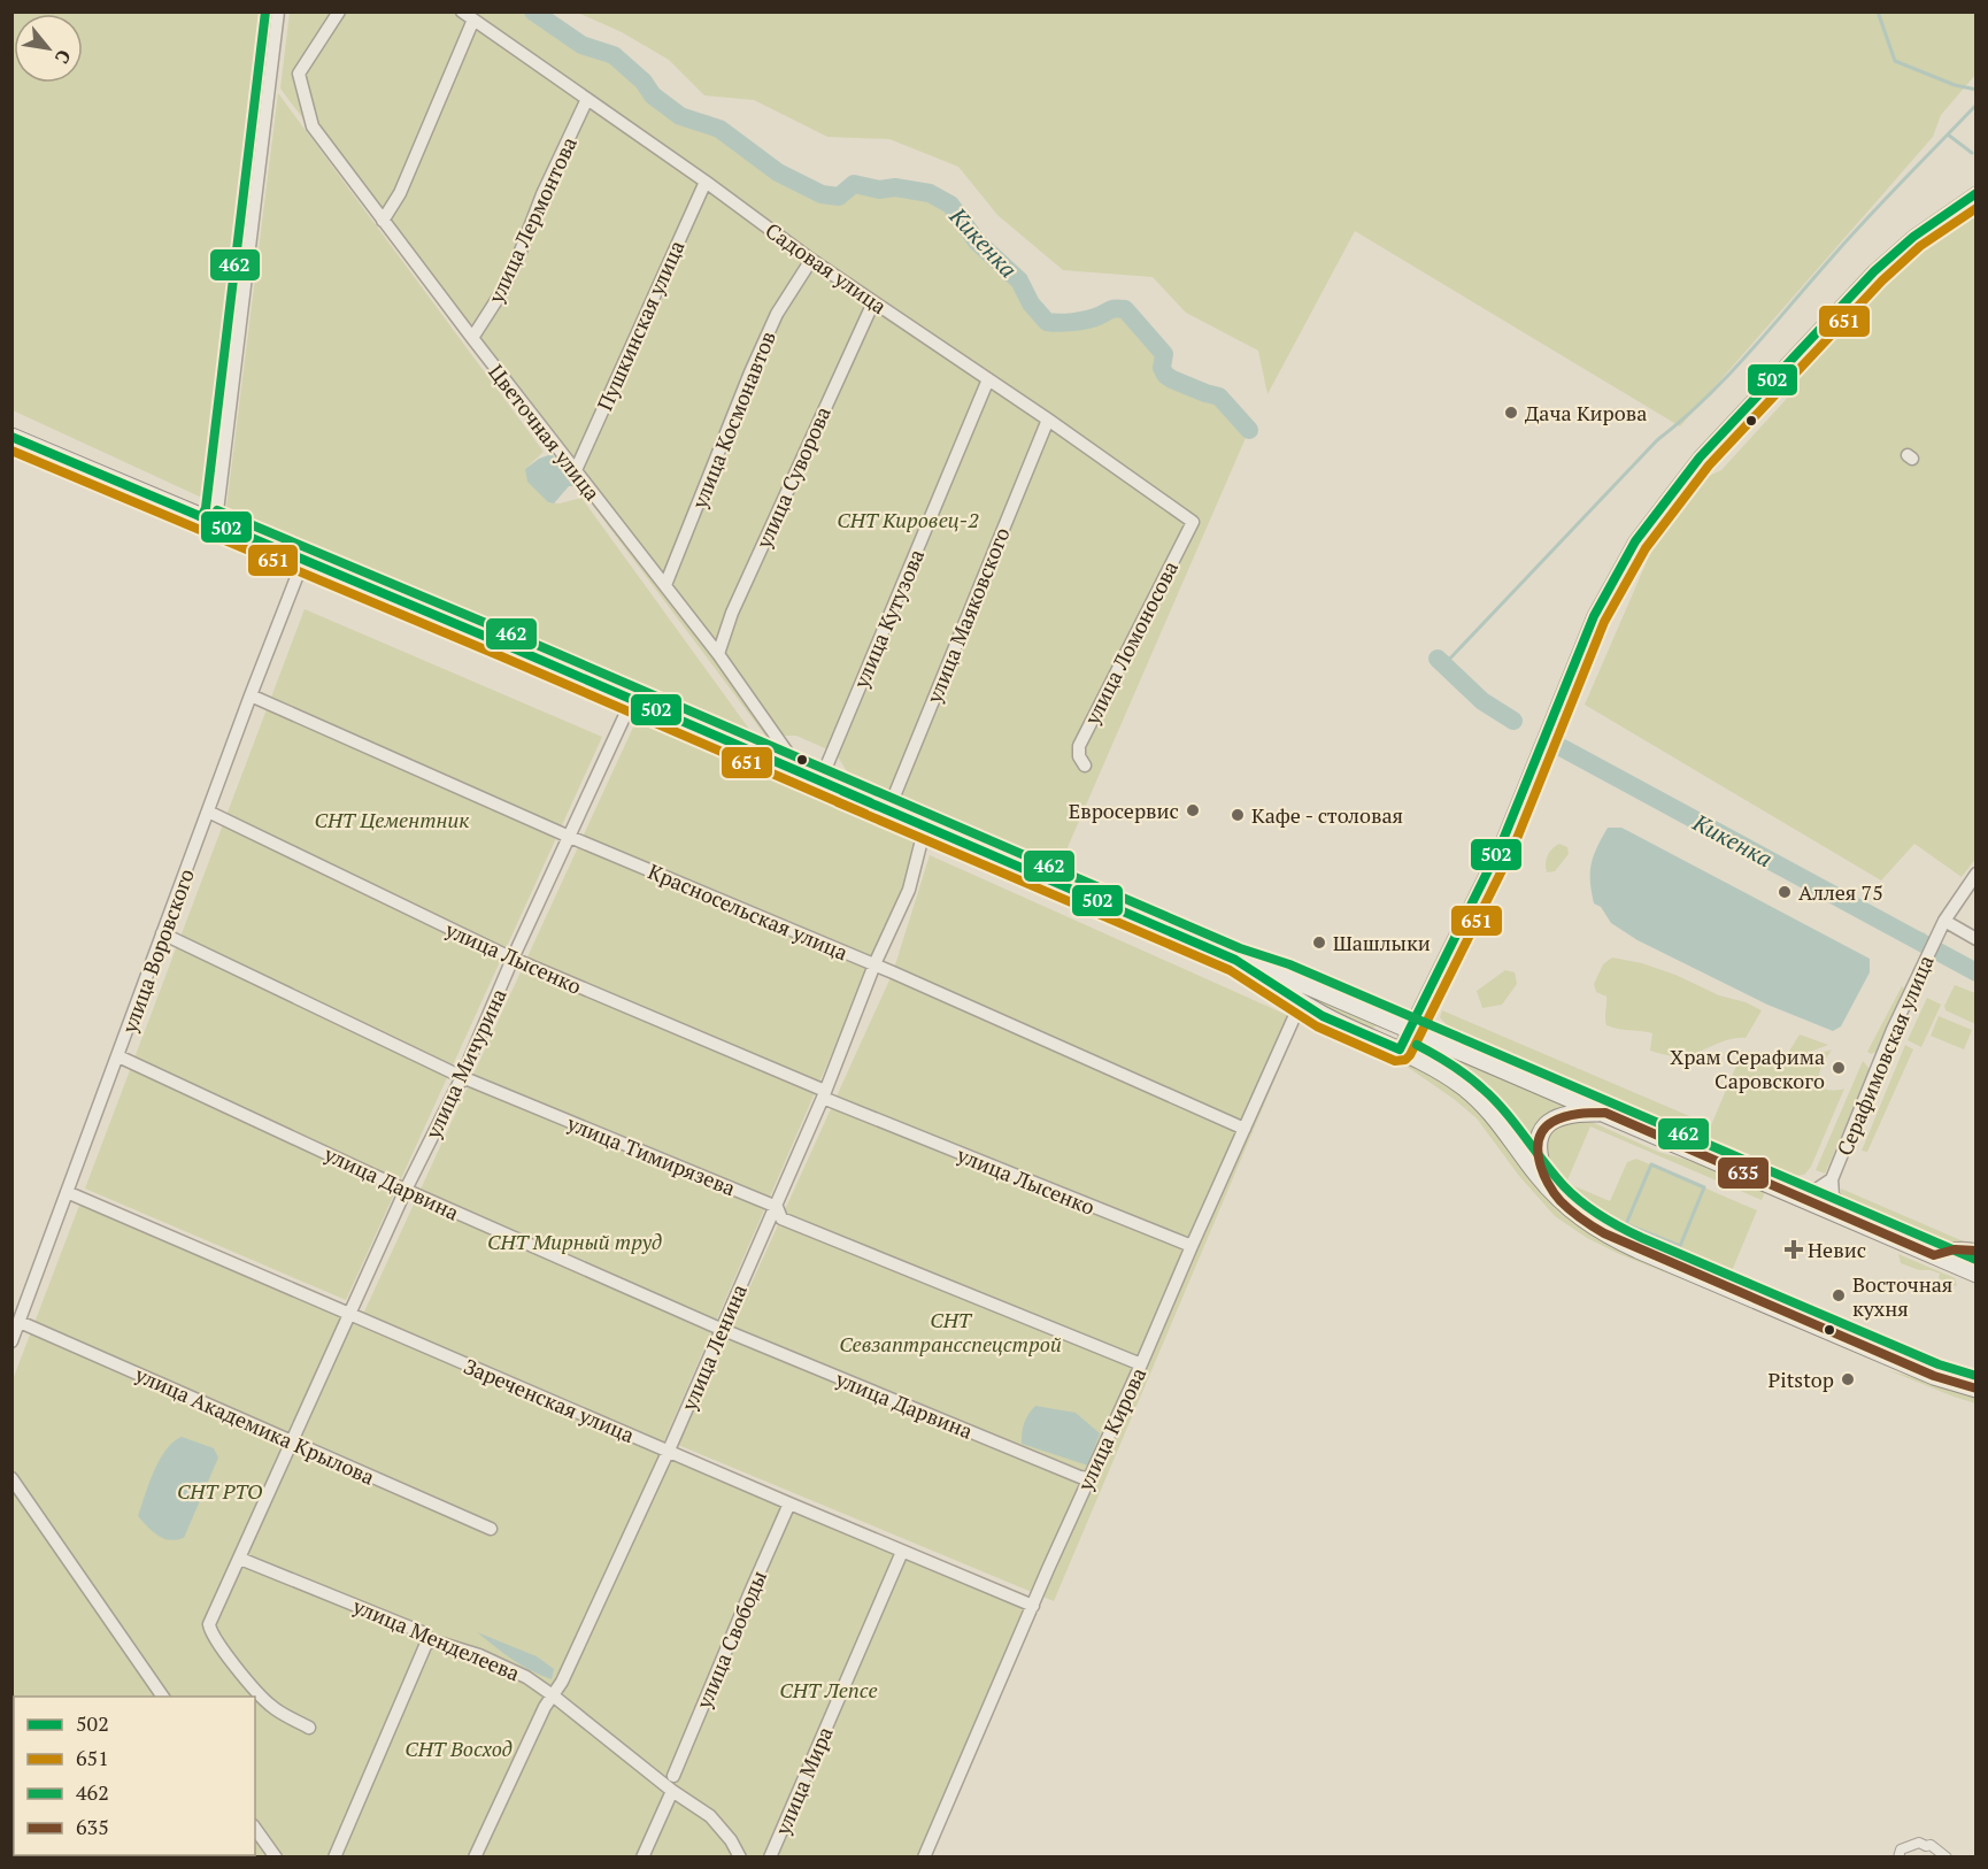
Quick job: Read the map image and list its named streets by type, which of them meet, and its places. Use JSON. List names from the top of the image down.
{
  "streets": {
    "street": [
      "улица Лермонтова",
      "Садовая улица",
      "Пушкинская улица",
      "улица Космонавтов",
      "Цветочная улица",
      "улица Суворова",
      "улица Маяковского",
      "улица Кутузова",
      "улица Ломоносова",
      "Красносельская улица",
      "улица Воровского",
      "улица Лысенко",
      "Серафимовская улица",
      "улица Мичурина",
      "улица Тимирязева",
      "улица Дарвина",
      "улица Ленина",
      "Зареченская улица",
      "улица Академика Крылова",
      "улица Кирова",
      "улица Менделеева",
      "улица Свободы",
      "улица Мира"
    ]
  },
  "crossings": [
    ["улица Лермонтова", "Садовая улица"],
    ["улица Лермонтова", "Цветочная улица"],
    ["Садовая улица", "Пушкинская улица"],
    ["Садовая улица", "улица Космонавтов"],
    ["Садовая улица", "улица Суворова"],
    ["Садовая улица", "улица Маяковского"],
    ["Садовая улица", "улица Кутузова"],
    ["Садовая улица", "улица Ломоносова"],
    ["Пушкинская улица", "Цветочная улица"],
    ["улица Космонавтов", "Цветочная улица"],
    ["Цветочная улица", "улица Суворова"],
    ["Красносельская улица", "улица Воровского"],
    ["Красносельская улица", "улица Мичурина"],
    ["Красносельская улица", "улица Ленина"],
    ["Красносельская улица", "улица Кирова"],
    ["улица Воровского", "улица Лысенко"],
    ["улица Воровского", "улица Тимирязева"],
    ["улица Воровского", "улица Дарвина"],
    ["улица Воровского", "Зареченская улица"],
    ["улица Воровского", "улица Академика Крылова"],
    ["улица Лысенко", "улица Мичурина"],
    ["улица Лысенко", "улица Ленина"],
    ["улица Лысенко", "улица Кирова"],
    ["улица Мичурина", "улица Тимирязева"],
    ["улица Мичурина", "улица Дарвина"],
    ["улица Мичурина", "Зареченская улица"],
    ["улица Мичурина", "улица Академика Крылова"],
    ["улица Мичурина", "улица Менделеева"],
    ["улица Тимирязева", "улица Ленина"],
    ["улица Тимирязева", "улица Кирова"],
    ["улица Дарвина", "улица Ленина"],
    ["улица Дарвина", "улица Кирова"],
    ["улица Ленина", "Зареченская улица"],
    ["улица Ленина", "улица Менделеева"],
    ["Зареченская улица", "улица Кирова"],
    ["Зареченская улица", "улица Свободы"],
    ["Зареченская улица", "улица Мира"]
  ],
  "water": ["Кикенка"],
  "parks": [
    "СНТ Кировец-2",
    "СНТ Цементник",
    "СНТ Мирный труд",
    "СНТ Севзаптрансспецстрой",
    "СНТ РТО",
    "СНТ Лепсе",
    "СНТ Восход"
  ],
  "places": {
    "other": [
      "Дача Кирова",
      "Евросервис",
      "Кафе - столовая",
      "Аллея 75",
      "Шашлыки",
      "Храм Серафима Саровского",
      "Восточная кухня",
      "Pitstop"
    ],
    "health": ["Невис"]
  },
  "lines": [
    "transit line 462",
    "transit line 502",
    "transit line 651",
    "transit line 635"
  ],
  "legend": [
    "502",
    "651",
    "462",
    "635"
  ],
  "north": "bottom right"
}
